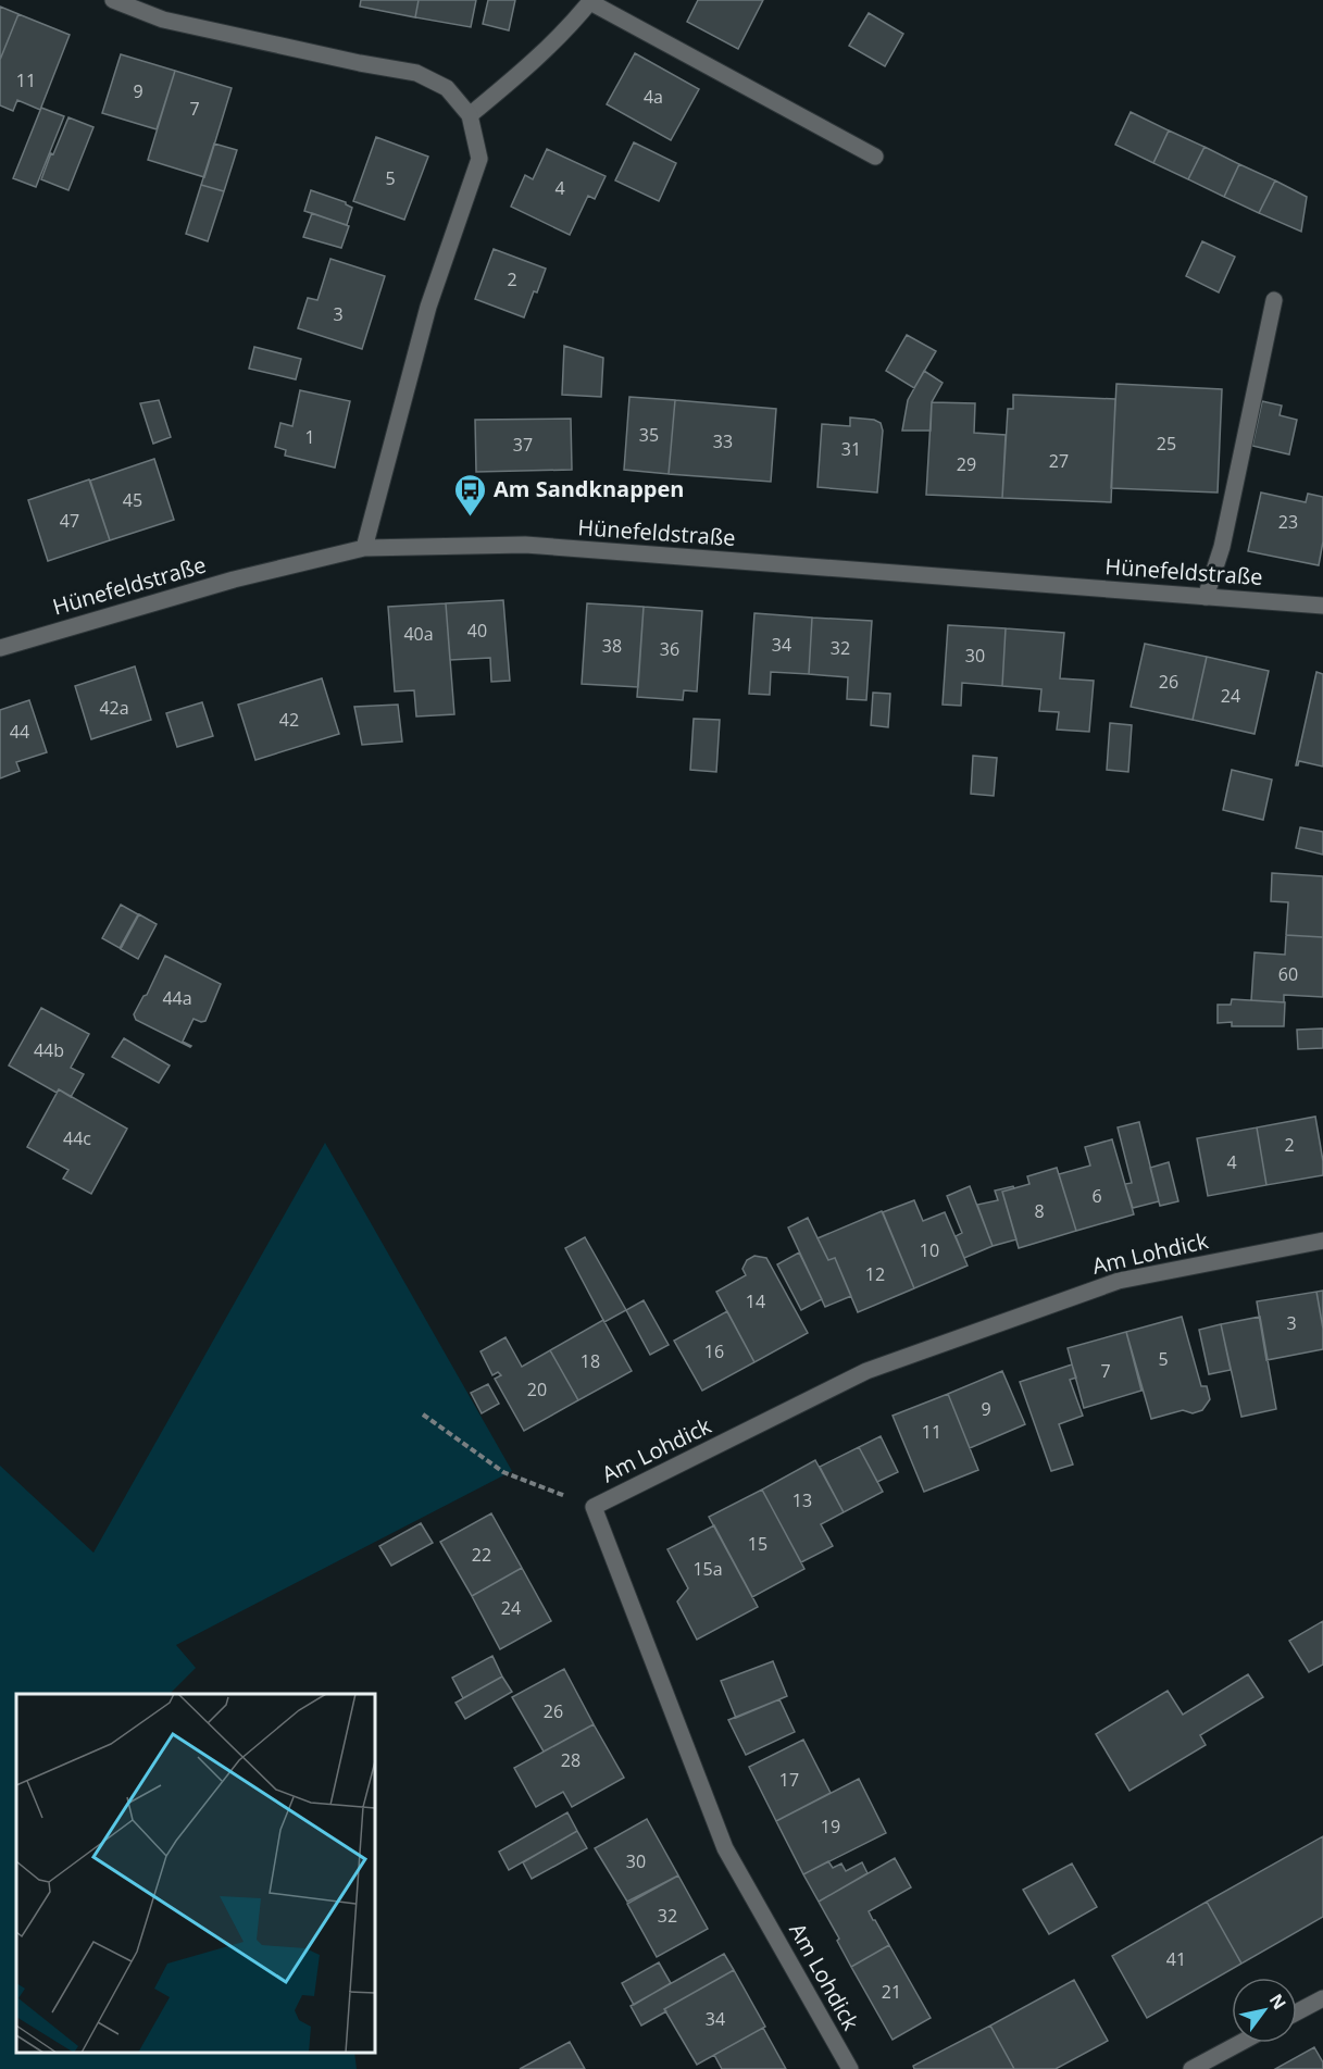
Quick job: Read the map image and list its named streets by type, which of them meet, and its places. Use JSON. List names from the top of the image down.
{
  "streets": {
    "street": ["Hünefeldstraße", "Am Lohdick"]
  },
  "places": {
    "bus stop": ["Am Sandknappen"]
  },
  "house_numbers": [
    "11",
    "9",
    "4a",
    "7",
    "5",
    "4",
    "2",
    "3",
    "35",
    "1",
    "33",
    "25",
    "37",
    "31",
    "27",
    "29",
    "45",
    "47",
    "23",
    "40",
    "40a",
    "34",
    "38",
    "32",
    "36",
    "30",
    "26",
    "24",
    "42a",
    "42",
    "44",
    "60",
    "44a",
    "44b",
    "44c",
    "2",
    "4",
    "6",
    "8",
    "10",
    "12",
    "14",
    "3",
    "16",
    "5",
    "18",
    "7",
    "20",
    "9",
    "11",
    "13",
    "15",
    "22",
    "15a",
    "24",
    "26",
    "28",
    "17",
    "19",
    "30",
    "32",
    "41",
    "21",
    "34"
  ],
  "north": "top right"
}
